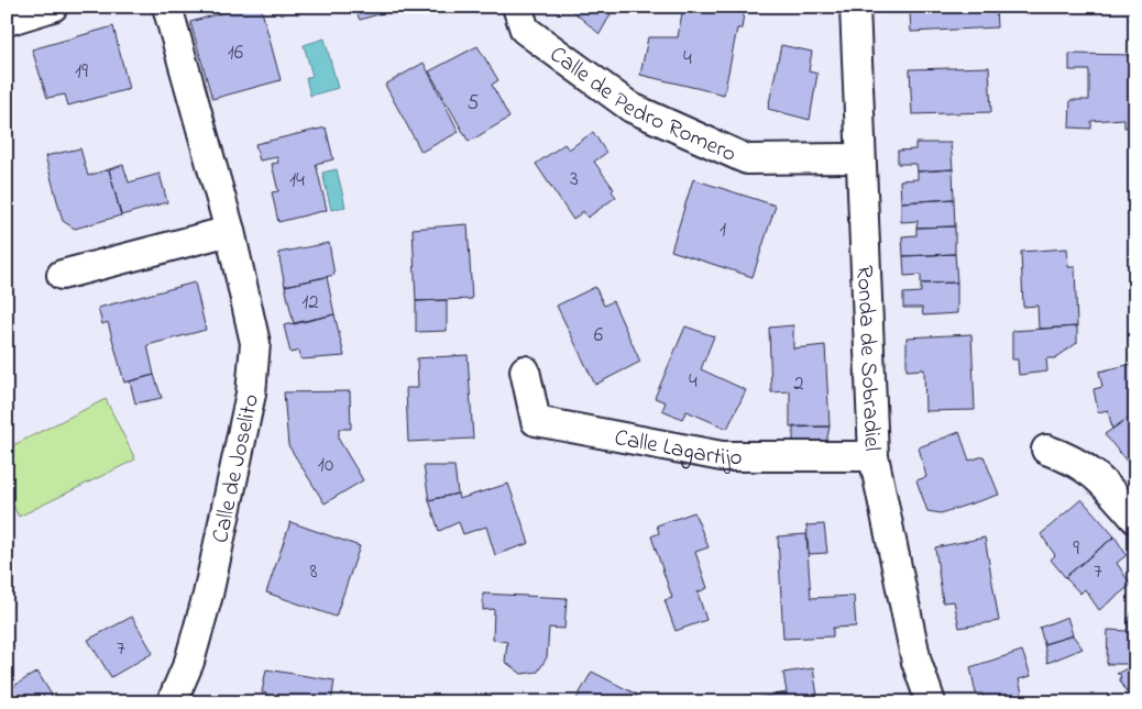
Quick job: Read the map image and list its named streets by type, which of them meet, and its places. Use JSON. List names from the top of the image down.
{
  "streets": {
    "street": [
      "Calle de Pedro Romero",
      "Ronda de Sobradiel",
      "Calle Lagartijo",
      "Calle de Joselito"
    ]
  },
  "crossings": [
    ["Calle de Pedro Romero", "Ronda de Sobradiel"],
    ["Ronda de Sobradiel", "Calle Lagartijo"]
  ],
  "house_numbers": [
    "16",
    "4",
    "19",
    "5",
    "3",
    "14",
    "1",
    "12",
    "6",
    "4",
    "2",
    "10",
    "9",
    "8",
    "7",
    "7"
  ]
}
